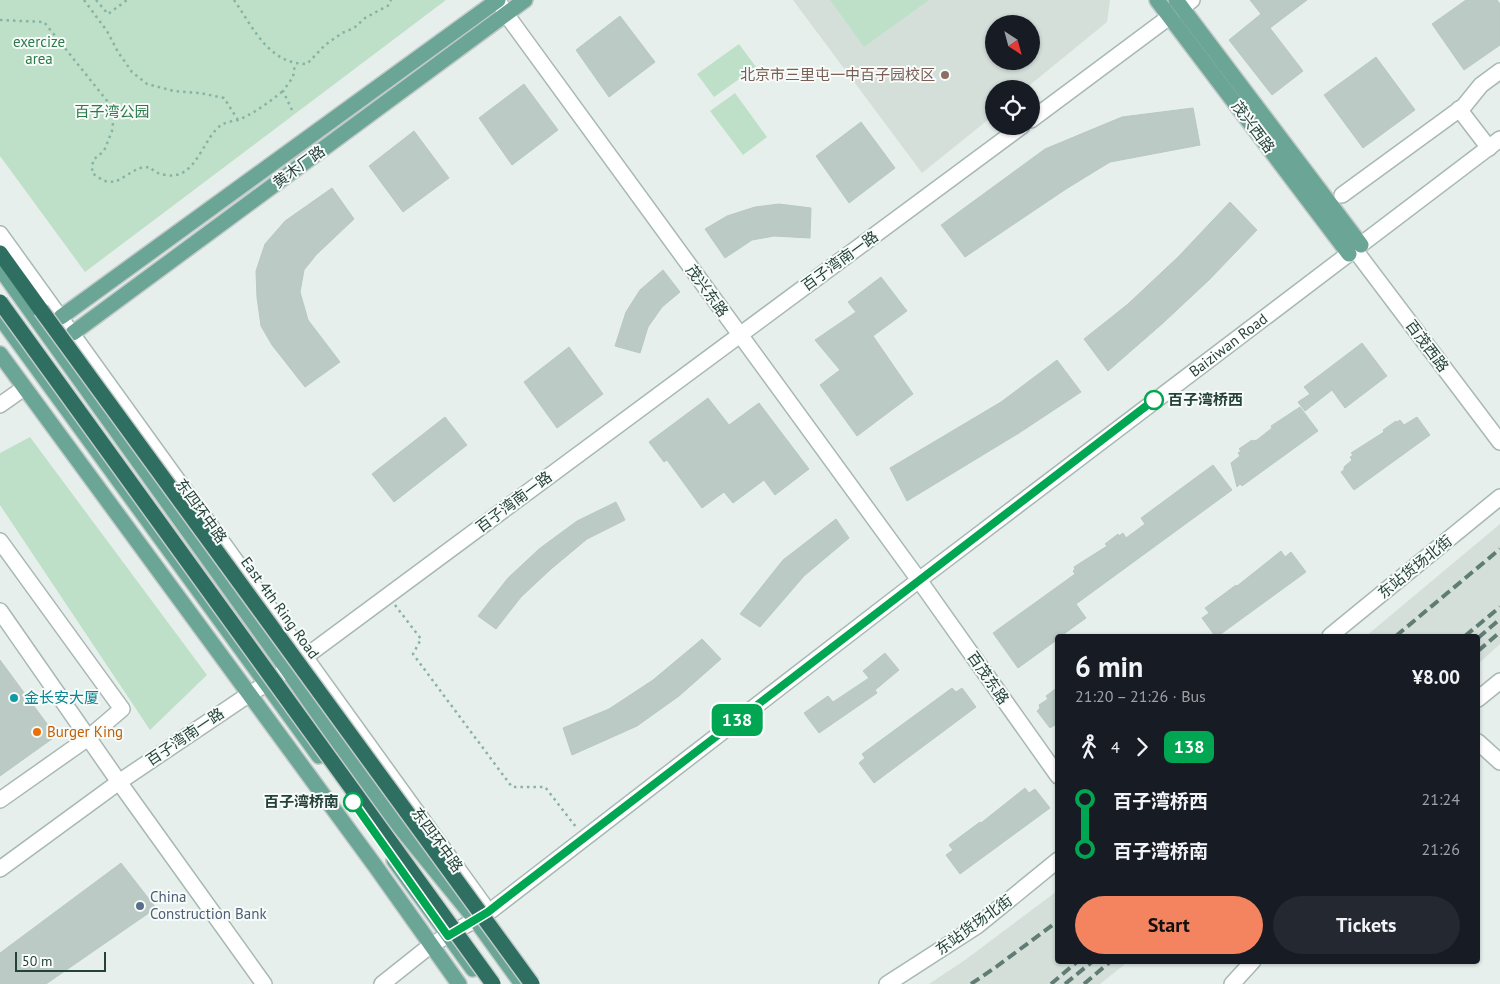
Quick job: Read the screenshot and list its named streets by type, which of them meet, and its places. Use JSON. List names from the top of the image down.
{
  "streets": {
    "highway": ["East 4th Ring Road"],
    "main road": ["茂兴西路", "黄木厂路", "东四环中路"],
    "street": [
      "百子湾南一路",
      "茂兴东路",
      "Baiziwan Road",
      "百茂西路",
      "东站货场北街",
      "百茂东路"
    ]
  },
  "crossings": [
    ["茂兴西路", "Baiziwan Road"],
    ["茂兴西路", "百茂西路"],
    ["黄木厂路", "茂兴东路"],
    ["黄木厂路", "东四环中路"],
    ["百子湾南一路", "茂兴东路"],
    ["百子湾南一路", "东四环中路"],
    ["茂兴东路", "Baiziwan Road"],
    ["茂兴东路", "百茂东路"],
    ["Baiziwan Road", "百茂西路"],
    ["Baiziwan Road", "东四环中路"],
    ["Baiziwan Road", "百茂东路"]
  ],
  "parks": ["exercize area", "百子湾公园"],
  "places": [
    "北京市三里屯一中百子园校区",
    "百子湾桥西",
    "金长安大厦",
    "Burger King",
    "百子湾桥南",
    "China Construction Bank"
  ],
  "lines": ["bus line 138"],
  "scale_bar": "50 m",
  "north": "bottom right",
  "page": {
    "on_map": "138",
    "heading": ["6 min", "21:20 – 21:26 · Bus", "¥8.00"],
    "legs": ["4", "138"],
    "list": [
      {
        "name": "百子湾桥西",
        "value": "21:24"
      },
      {
        "name": "百子湾桥南",
        "value": "21:26"
      }
    ],
    "buttons": ["Start", "Tickets"],
    "scale": "50 m"
  }
}
